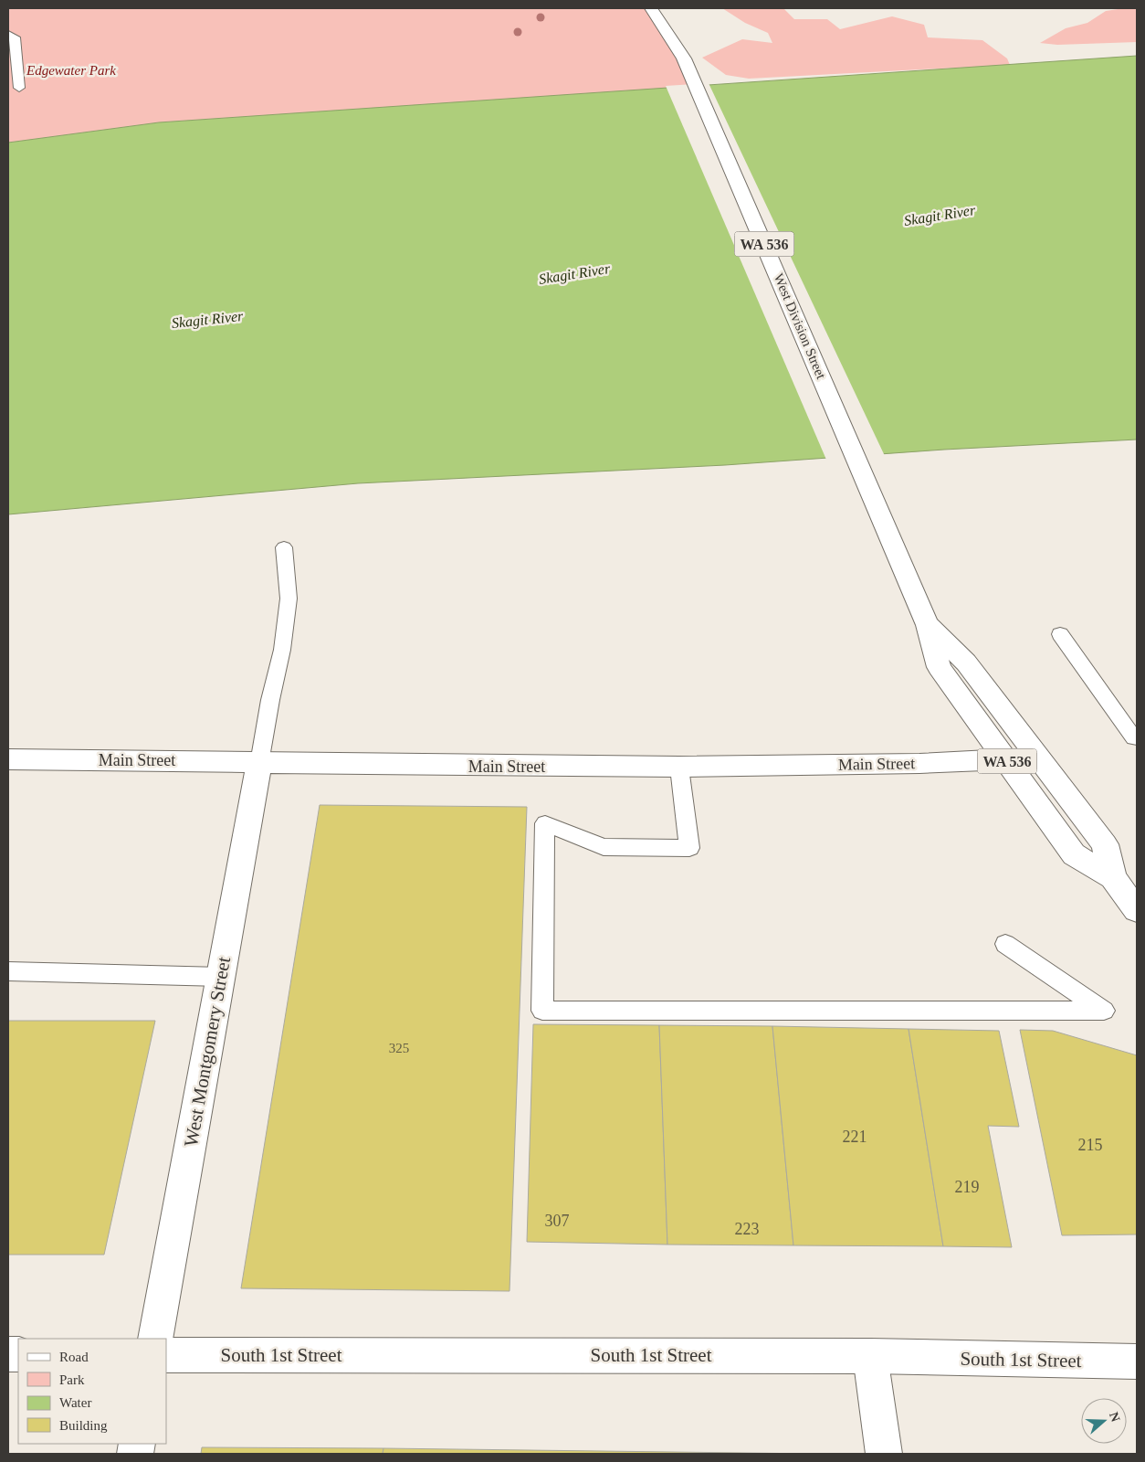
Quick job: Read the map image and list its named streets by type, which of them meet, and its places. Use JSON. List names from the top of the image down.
{
  "streets": {
    "street": [
      "WA 536",
      "West Division Street",
      "Main Street",
      "West Montgomery Street",
      "South 1st Street"
    ]
  },
  "crossings": [
    ["West Division Street", "Main Street"],
    ["Main Street", "West Montgomery Street"]
  ],
  "water": ["Skagit River"],
  "parks": ["Edgewater Park"],
  "house_numbers": [
    "325",
    "221",
    "215",
    "219",
    "307",
    "223"
  ],
  "legend": [
    "Road",
    "Park",
    "Water",
    "Building"
  ],
  "north": "right"
}
